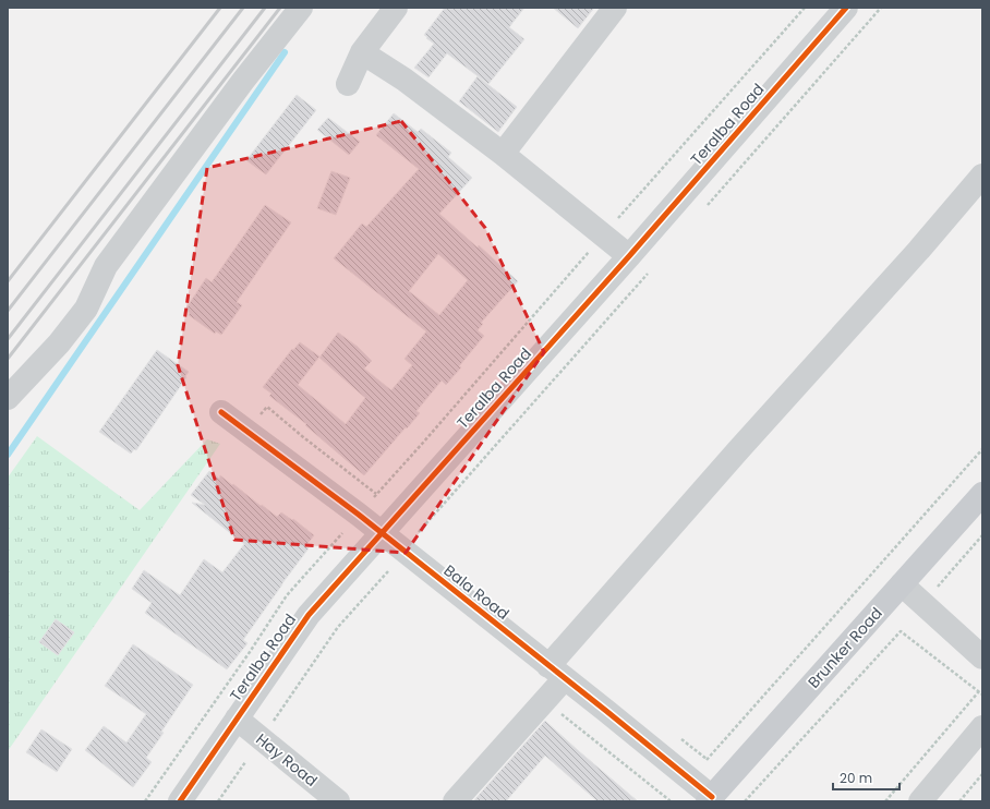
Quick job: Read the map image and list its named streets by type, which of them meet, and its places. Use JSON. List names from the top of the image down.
{
  "streets": {
    "main road": ["Brunker Road"],
    "street": ["Teralba Road", "Bala Road", "Hay Road"]
  },
  "crossings": [
    ["Teralba Road", "Bala Road"],
    ["Teralba Road", "Hay Road"],
    ["Bala Road", "Brunker Road"]
  ],
  "scale_bar": "20 m"
}
